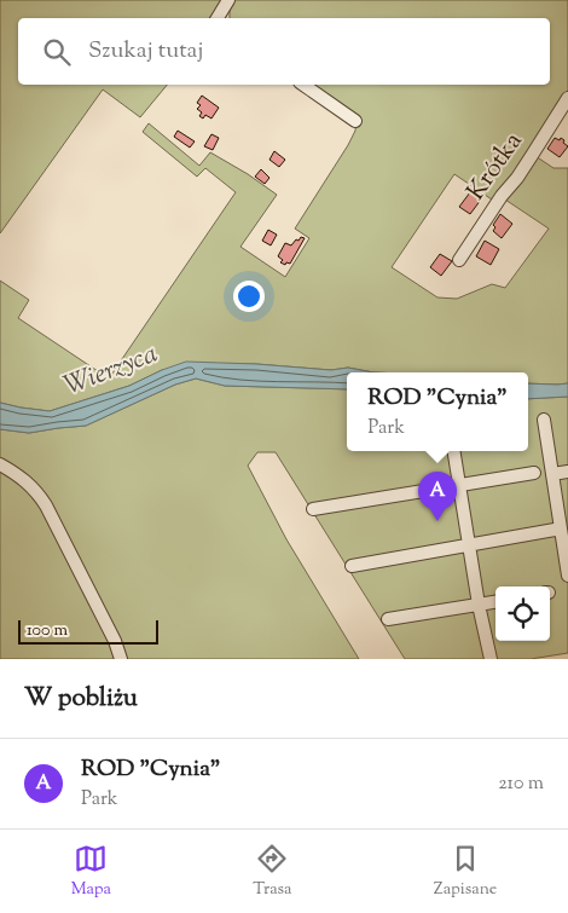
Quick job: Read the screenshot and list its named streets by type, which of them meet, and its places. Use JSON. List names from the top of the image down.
{
  "streets": {
    "street": ["Krótka"]
  },
  "water": ["Wierzyca"],
  "scale_bar": "100 m",
  "page": {
    "search": "Szukaj tutaj",
    "popup": ["ROD \"Cynia\"", "Park"],
    "pins": "A",
    "scale": "100 m",
    "heading": "W pobliżu",
    "list": [
      {
        "mark": "A",
        "name": "ROD \"Cynia\"",
        "note": "Park",
        "value": "210 m"
      }
    ],
    "nav": ["Mapa", "Trasa", "Zapisane"]
  }
}
